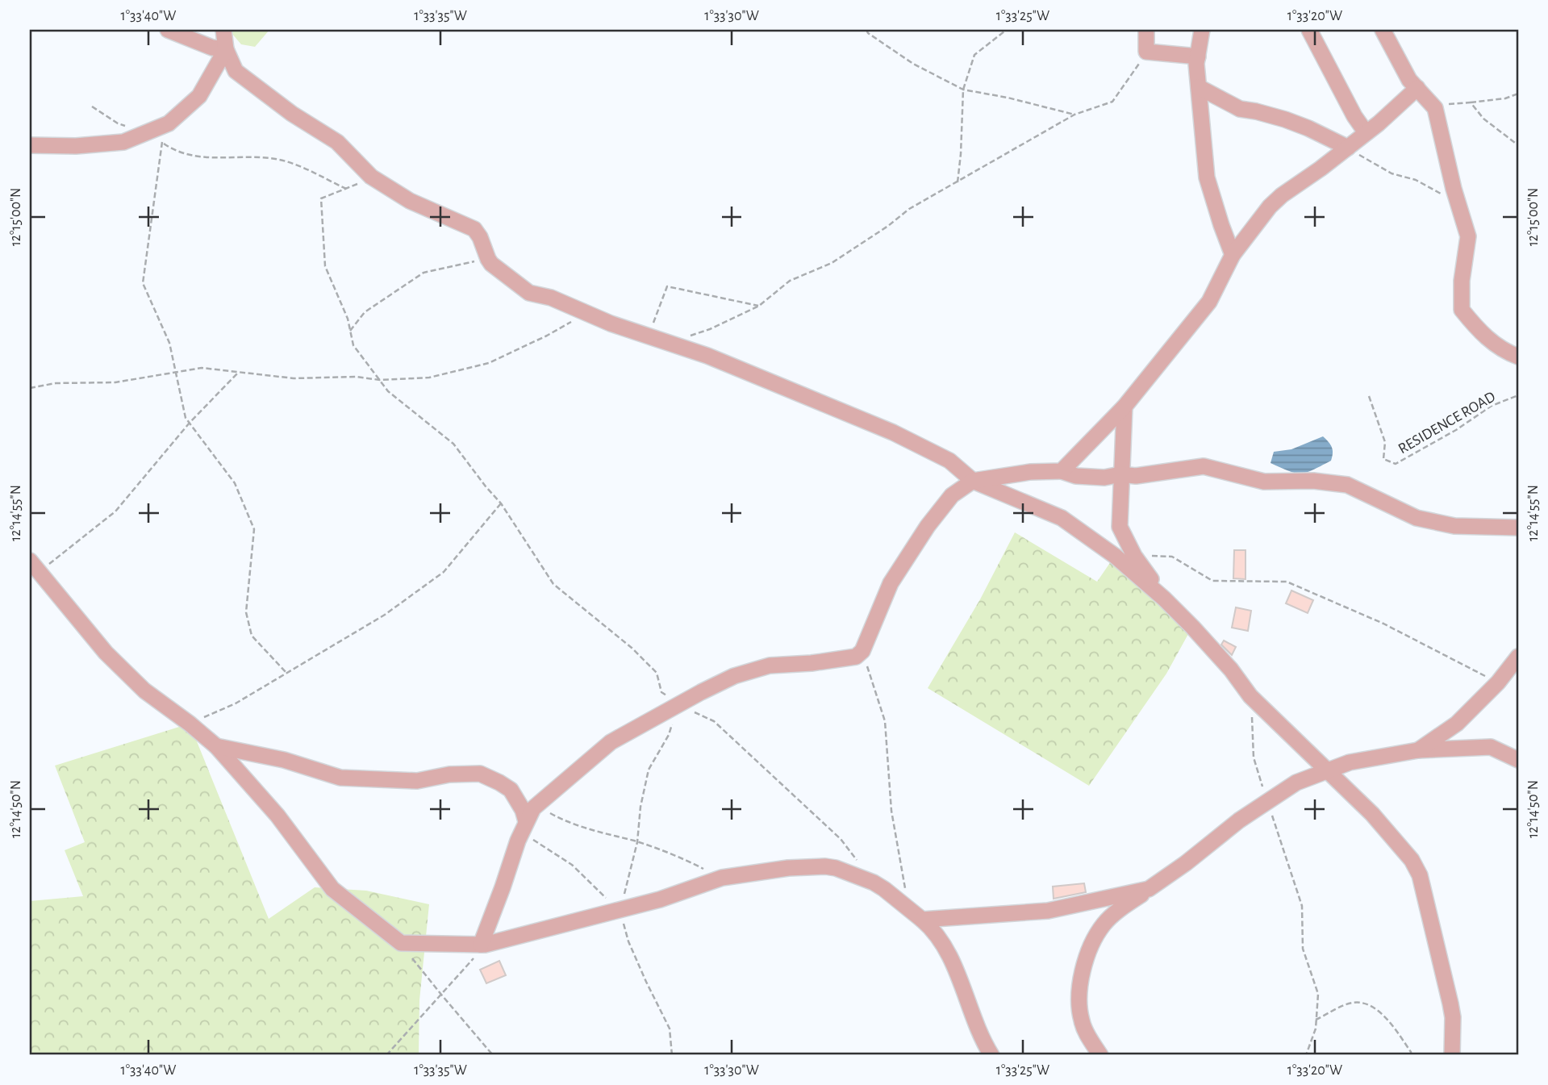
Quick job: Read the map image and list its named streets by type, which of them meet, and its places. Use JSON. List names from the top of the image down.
{
  "streets": {
    "path": ["RESIDENCE ROAD"]
  },
  "coordinates": [
    "1°33'40\"W",
    "1°33'35\"W",
    "1°33'30\"W",
    "1°33'25\"W",
    "1°33'20\"W",
    "12°15'00\"N",
    "12°14'55\"N",
    "12°14'50\"N"
  ]
}
